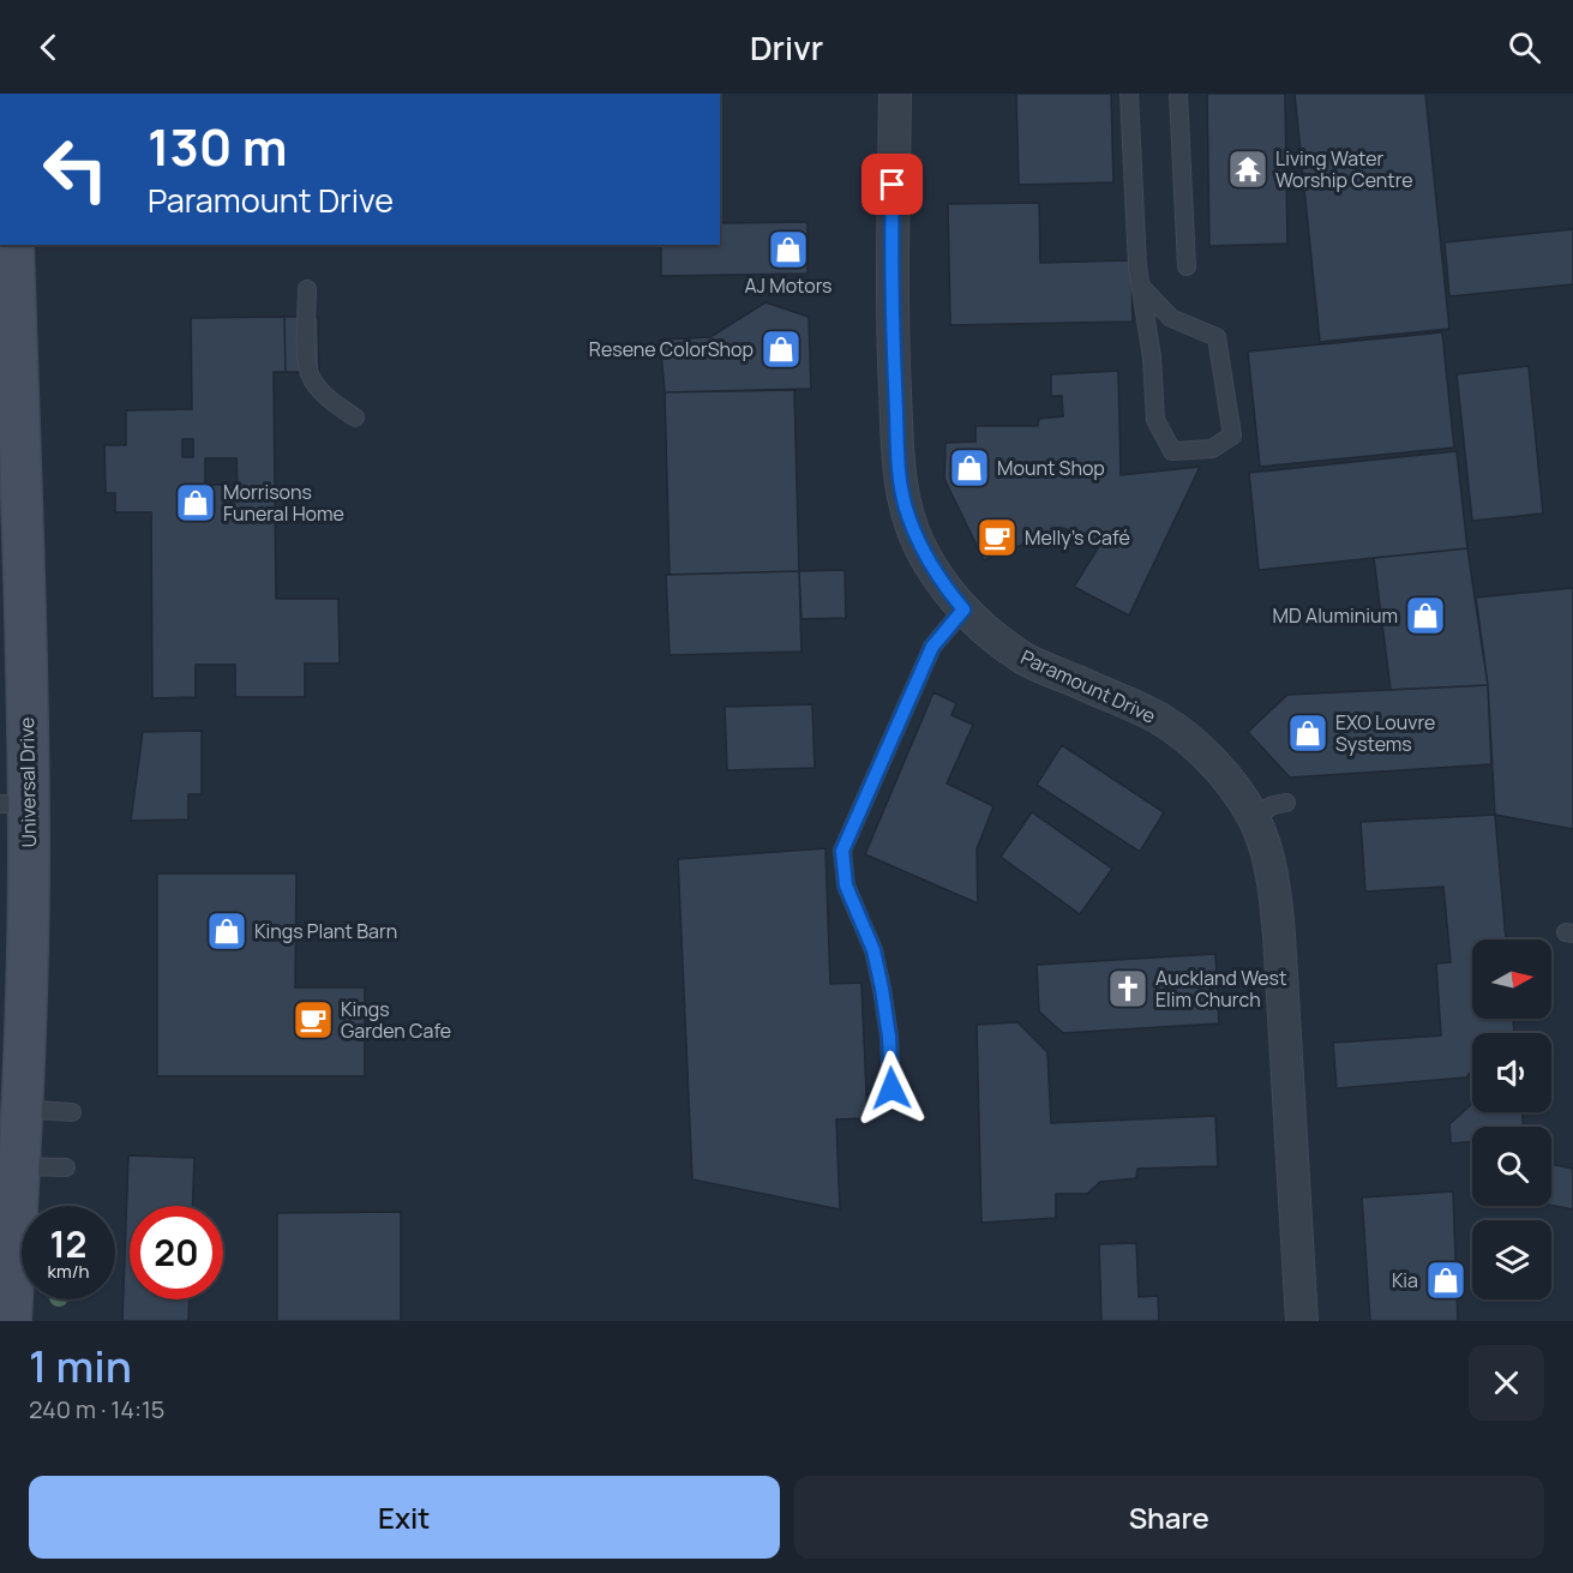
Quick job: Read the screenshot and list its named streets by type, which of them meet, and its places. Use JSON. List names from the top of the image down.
{
  "streets": {
    "main road": ["Universal Drive"],
    "street": ["Paramount Drive"]
  },
  "places": {
    "temple": ["Living Water Worship Centre"],
    "shop": [
      "AJ Motors",
      "Resene ColorShop",
      "Mount Shop",
      "Morrisons Funeral Home",
      "MD Aluminium",
      "EXO Louvre Systems",
      "Kings Plant Barn",
      "Kia"
    ],
    "cafe": ["Melly's Café", "Kings Garden Cafe"],
    "church": ["Auckland West Elim Church"]
  },
  "north": "right",
  "page": {
    "header": "Drivr",
    "turn": ["130 m", "Paramount Drive"],
    "speed": "12 km/h",
    "limit": "20",
    "heading": ["1 min", "240 m · 14:15"],
    "buttons": ["Exit", "Share"]
  }
}
